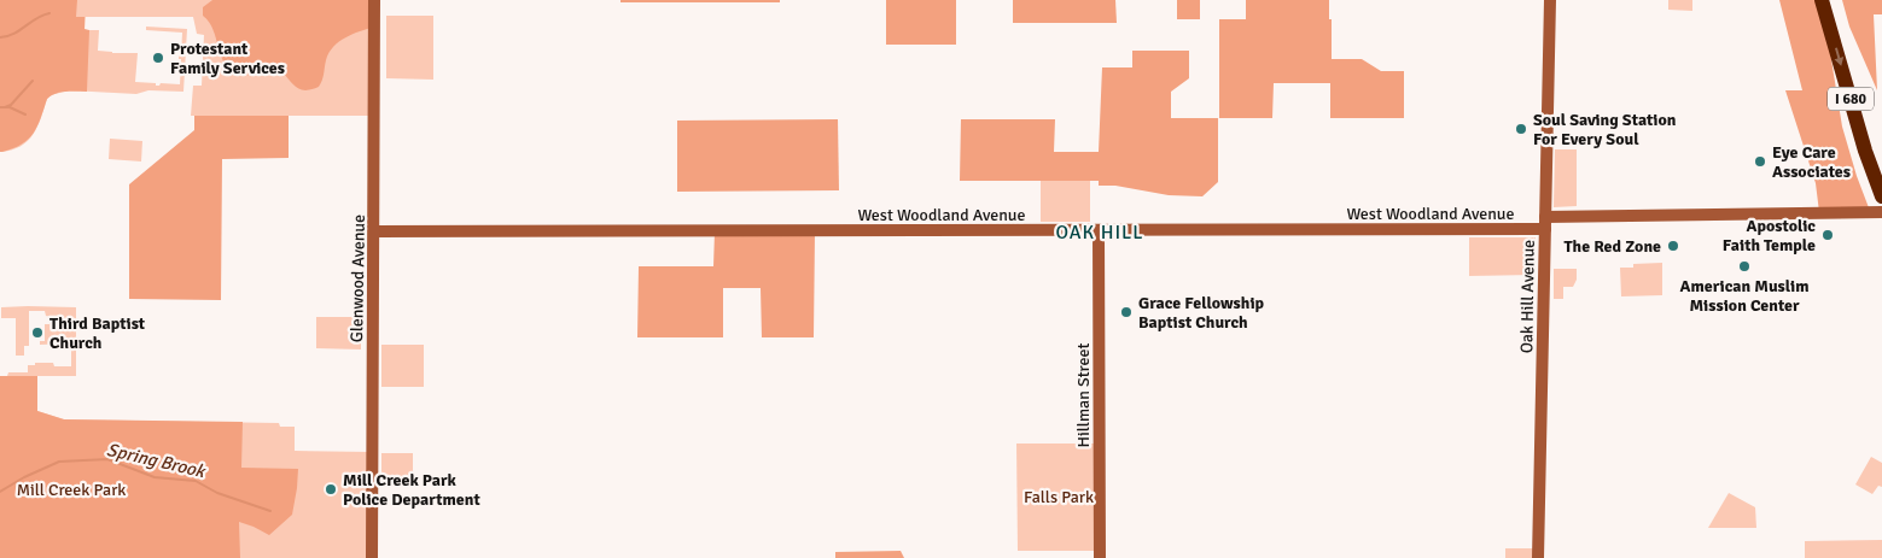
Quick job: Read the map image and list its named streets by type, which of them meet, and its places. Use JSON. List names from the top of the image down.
{
  "streets": {
    "highway": ["I 680"],
    "street": [
      "West Woodland Avenue",
      "Glenwood Avenue",
      "Oak Hill Avenue",
      "Hillman Street"
    ]
  },
  "crossings": [
    ["West Woodland Avenue", "Glenwood Avenue"],
    ["West Woodland Avenue", "Oak Hill Avenue"],
    ["West Woodland Avenue", "Hillman Street"]
  ],
  "districts": ["OAK HILL"],
  "water": ["Spring Brook"],
  "parks": ["Mill Creek Park", "Falls Park"],
  "places": [
    "Protestant Family Services",
    "Soul Saving Station For Every Soul",
    "Eye Care Associates",
    "Apostolic Faith Temple",
    "The Red Zone",
    "American Muslim Mission Center",
    "Grace Fellowship Baptist Church",
    "Third Baptist Church",
    "Mill Creek Park Police Department"
  ]
}
